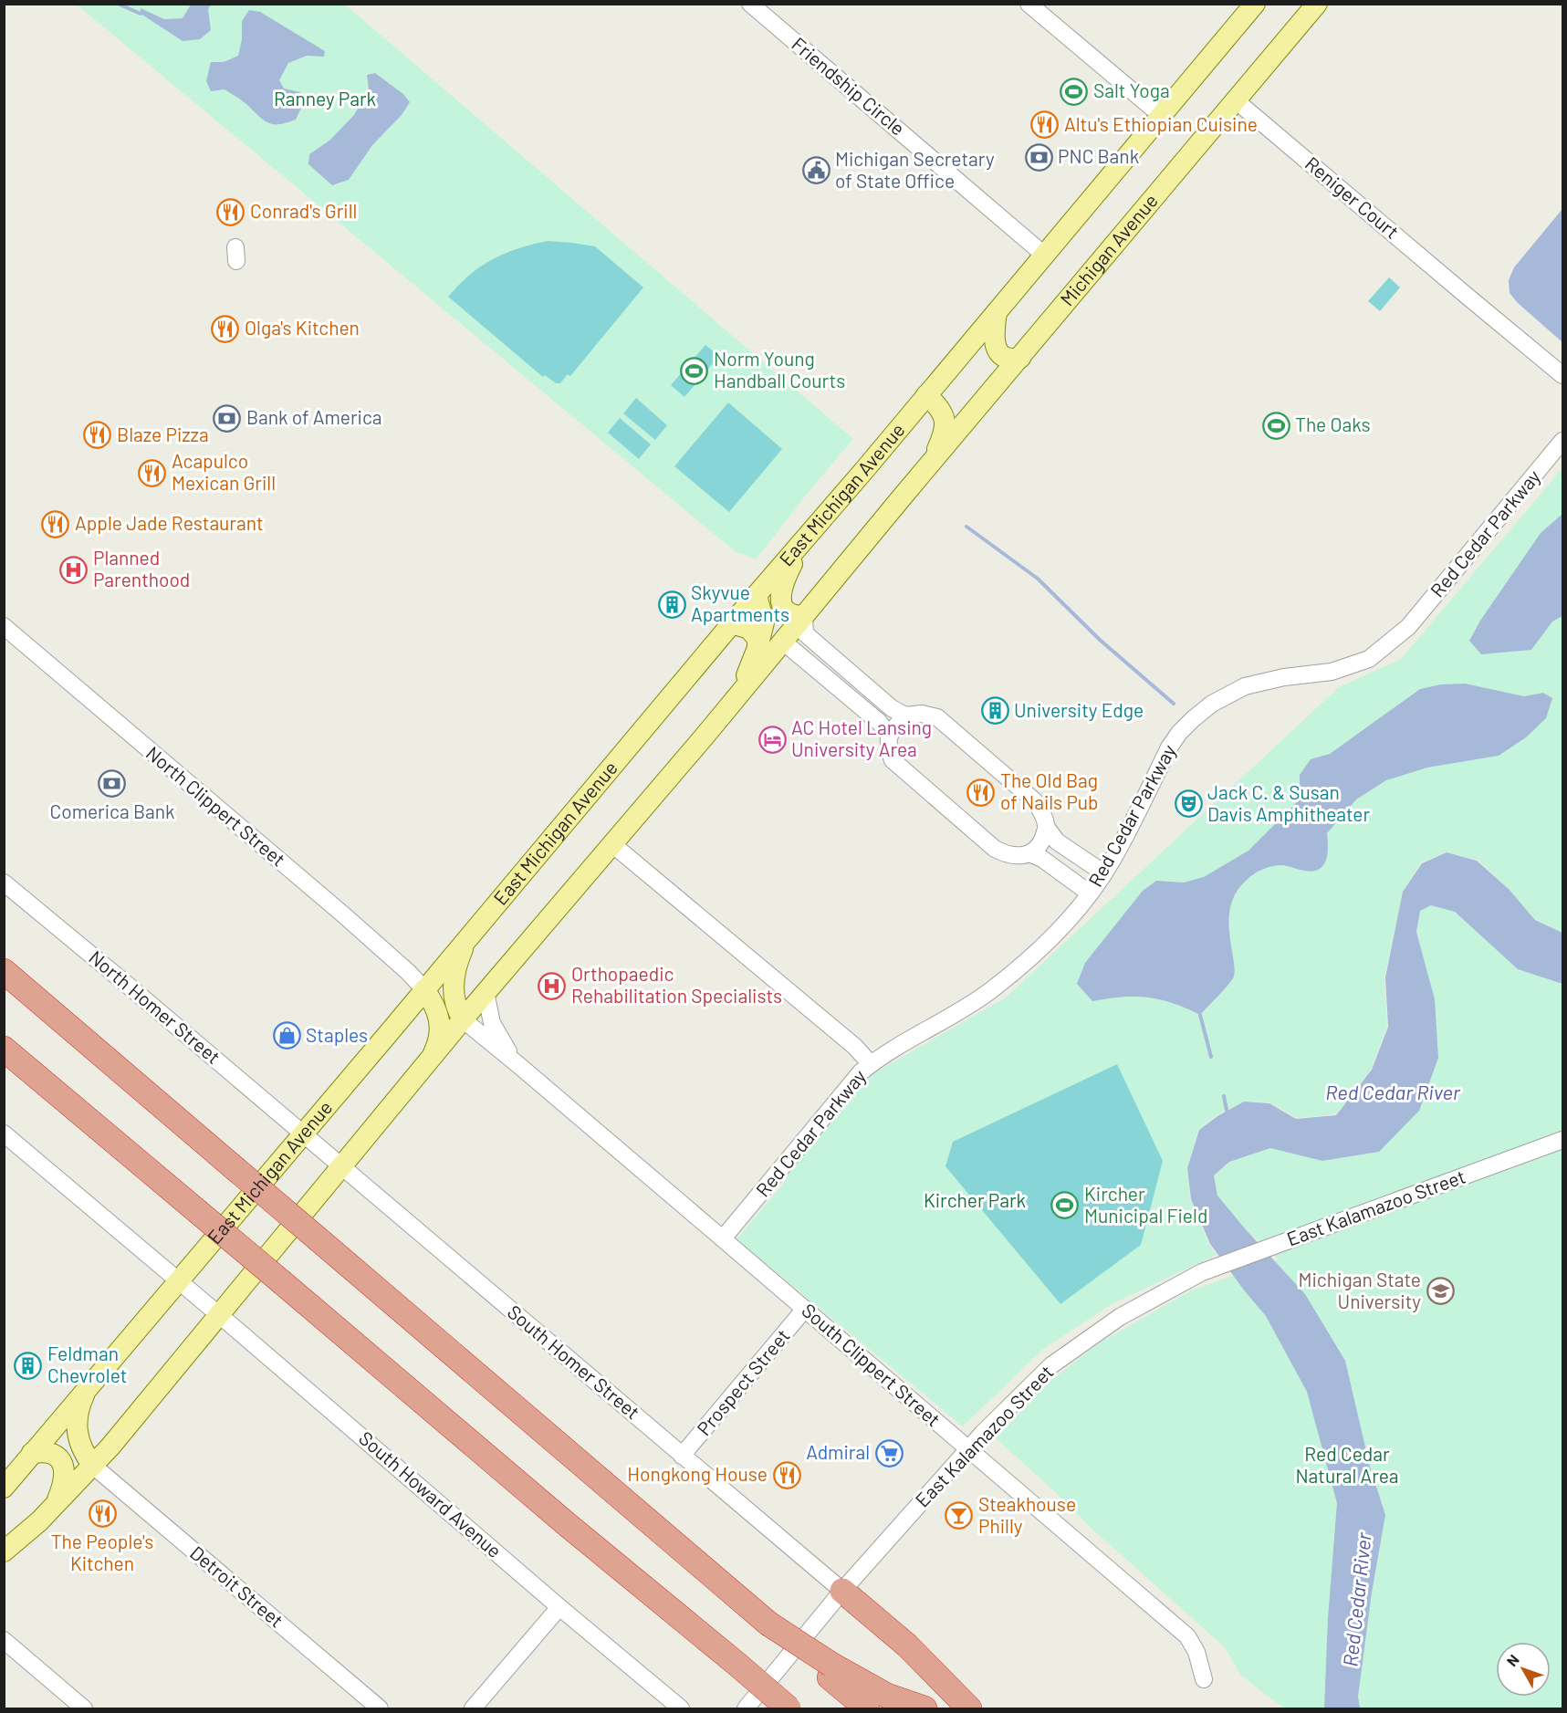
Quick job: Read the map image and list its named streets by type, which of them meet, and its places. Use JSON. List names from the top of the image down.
{
  "streets": {
    "main road": ["Michigan Avenue", "East Michigan Avenue"],
    "street": [
      "Friendship Circle",
      "Reniger Court",
      "Red Cedar Parkway",
      "North Clippert Street",
      "North Homer Street",
      "East Kalamazoo Street",
      "South Homer Street",
      "South Clippert Street",
      "Prospect Street",
      "South Howard Avenue",
      "Detroit Street"
    ]
  },
  "crossings": [
    ["Friendship Circle", "East Michigan Avenue"],
    ["Reniger Court", "Michigan Avenue"],
    ["East Michigan Avenue", "North Clippert Street"],
    ["East Michigan Avenue", "North Homer Street"],
    ["East Michigan Avenue", "South Homer Street"],
    ["East Michigan Avenue", "South Howard Avenue"],
    ["Red Cedar Parkway", "South Clippert Street"],
    ["North Homer Street", "South Homer Street"],
    ["East Kalamazoo Street", "South Homer Street"],
    ["East Kalamazoo Street", "South Clippert Street"],
    ["South Homer Street", "Prospect Street"],
    ["South Clippert Street", "Prospect Street"]
  ],
  "water": ["Red Cedar River"],
  "parks": ["Ranney Park", "Kircher Park", "Red Cedar Natural Area"],
  "places": {
    "sports": [
      "Salt Yoga",
      "Norm Young Handball Courts",
      "The Oaks",
      "Kircher Municipal Field"
    ],
    "restaurant": [
      "Altu's Ethiopian Cuisine",
      "Conrad's Grill",
      "Olga's Kitchen",
      "Blaze Pizza",
      "Acapulco Mexican Grill",
      "Apple Jade Restaurant",
      "The Old Bag of Nails Pub",
      "Hongkong House",
      "The People's Kitchen"
    ],
    "bank": ["PNC Bank", "Bank of America", "Comerica Bank"],
    "public building": ["Michigan Secretary of State Office"],
    "hospital": ["Planned Parenthood", "Orthopaedic Rehabilitation Specialists"],
    "building": ["Skyvue Apartments", "University Edge", "Feldman Chevrolet"],
    "hotel": ["AC Hotel Lansing University Area"],
    "theatre": ["Jack C. & Susan Davis Amphitheater"],
    "shop": ["Staples"],
    "school or university": ["Michigan State University"],
    "supermarket": ["Admiral"],
    "bar": ["Steakhouse Philly"]
  },
  "north": "top left"
}
